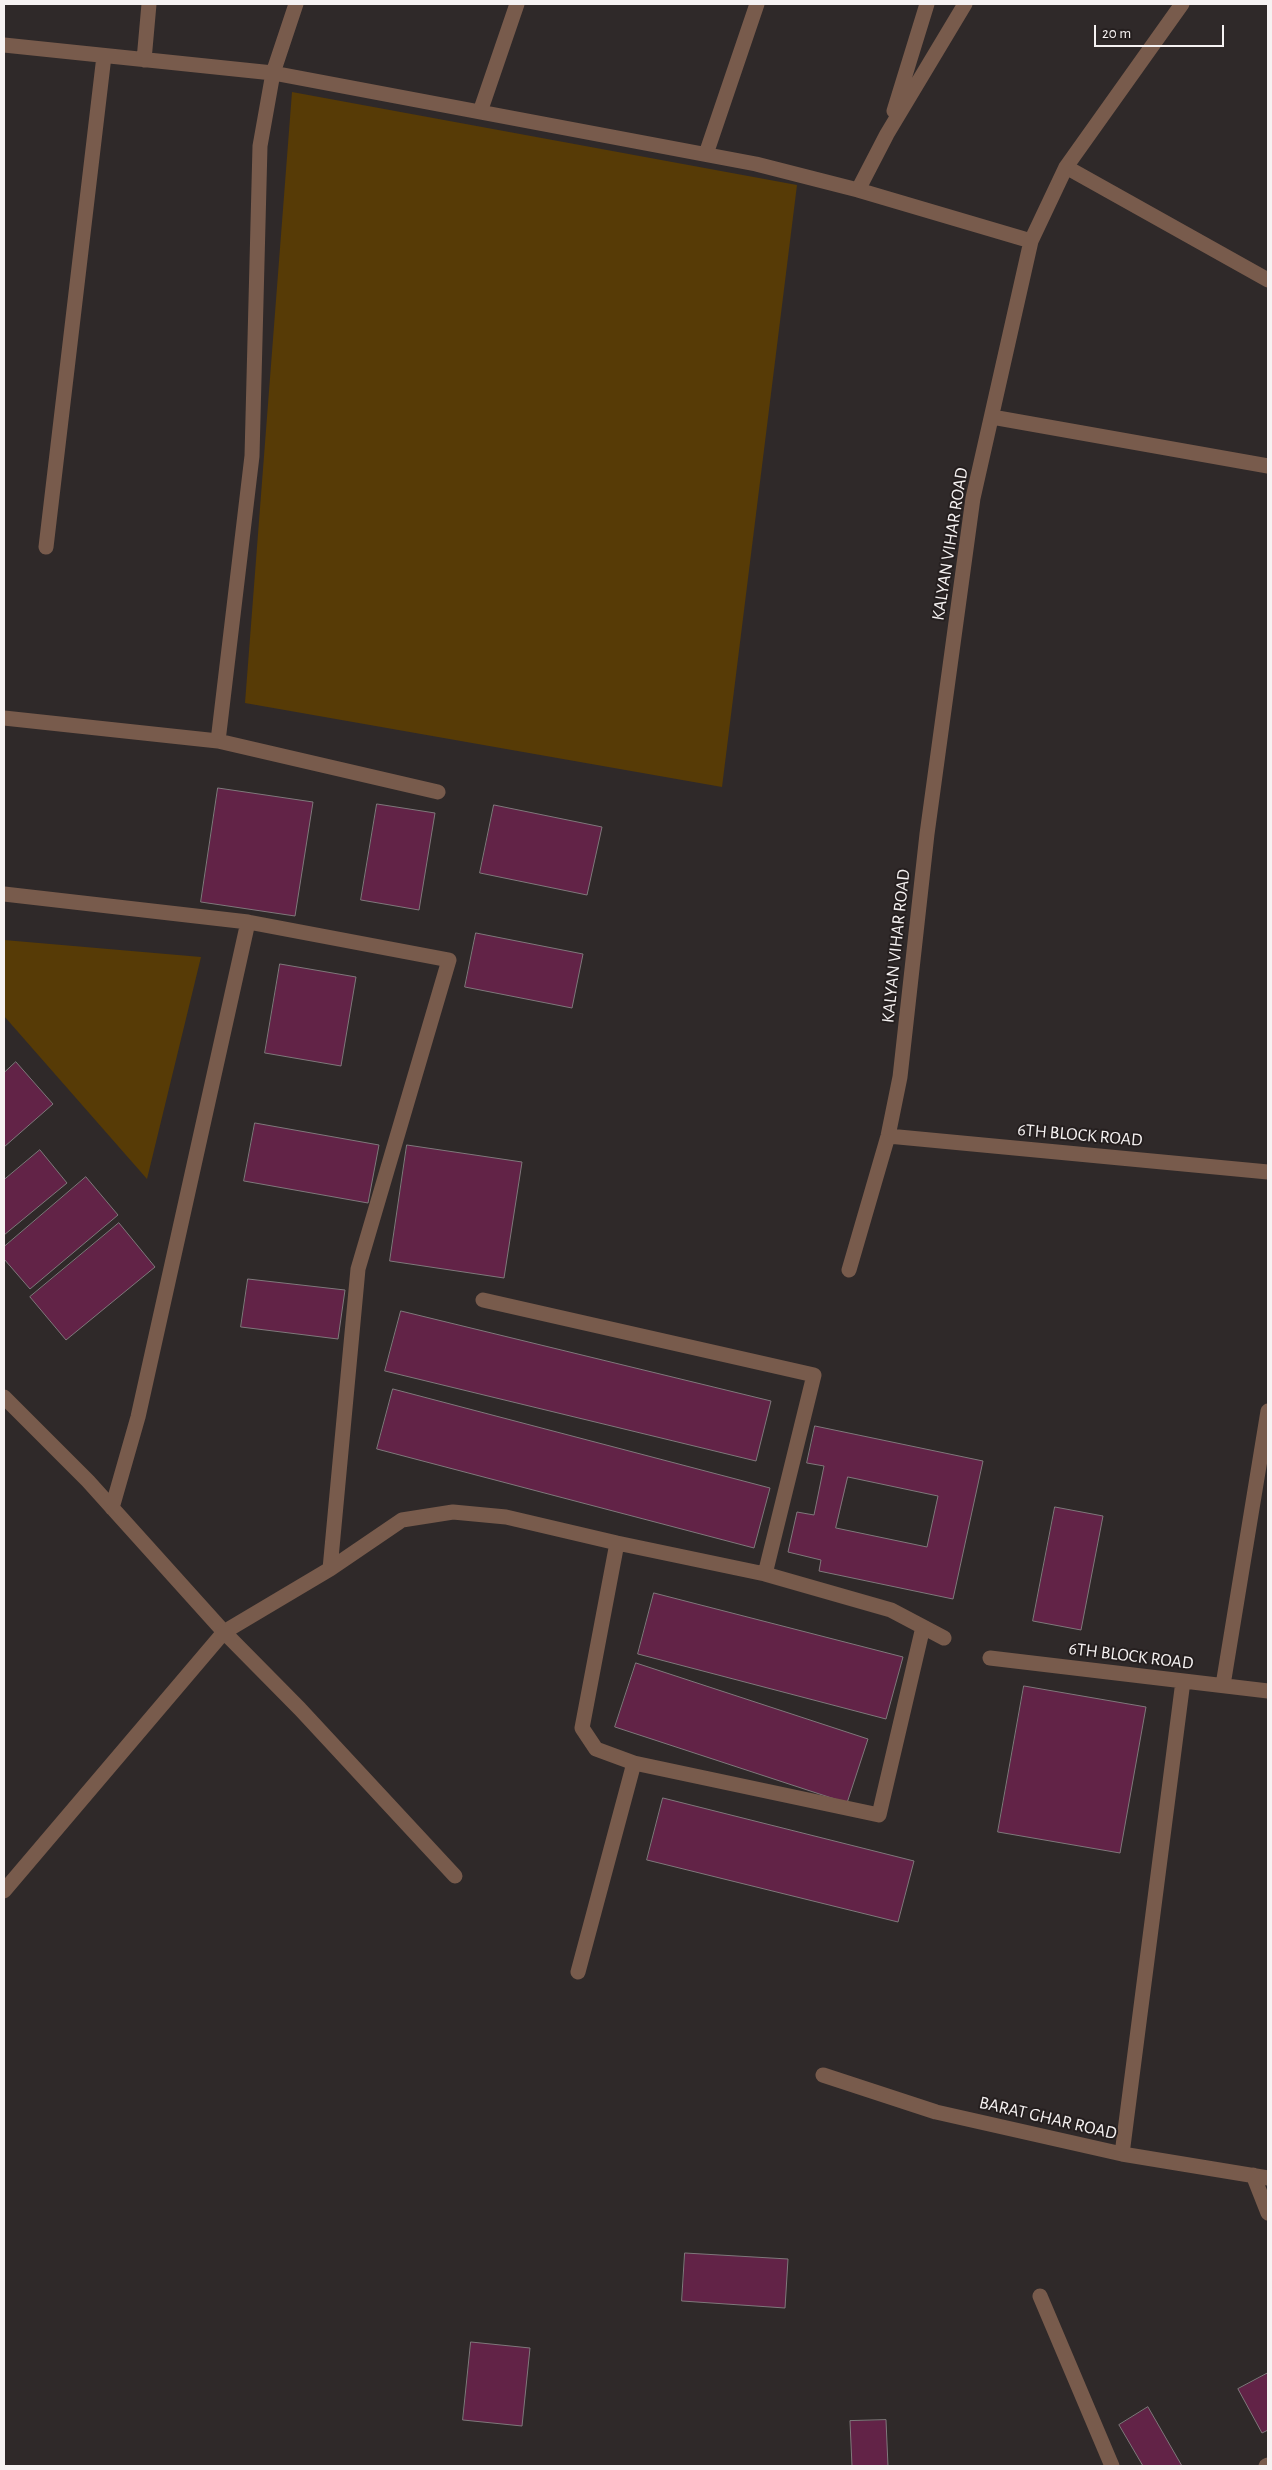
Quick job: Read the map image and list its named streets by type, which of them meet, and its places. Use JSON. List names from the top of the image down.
{
  "streets": {
    "street": ["KALYAN VIHAR ROAD", "6TH BLOCK ROAD", "BARAT GHAR ROAD"]
  },
  "crossings": [
    ["KALYAN VIHAR ROAD", "6TH BLOCK ROAD"]
  ],
  "scale_bar": "20 m"
}
